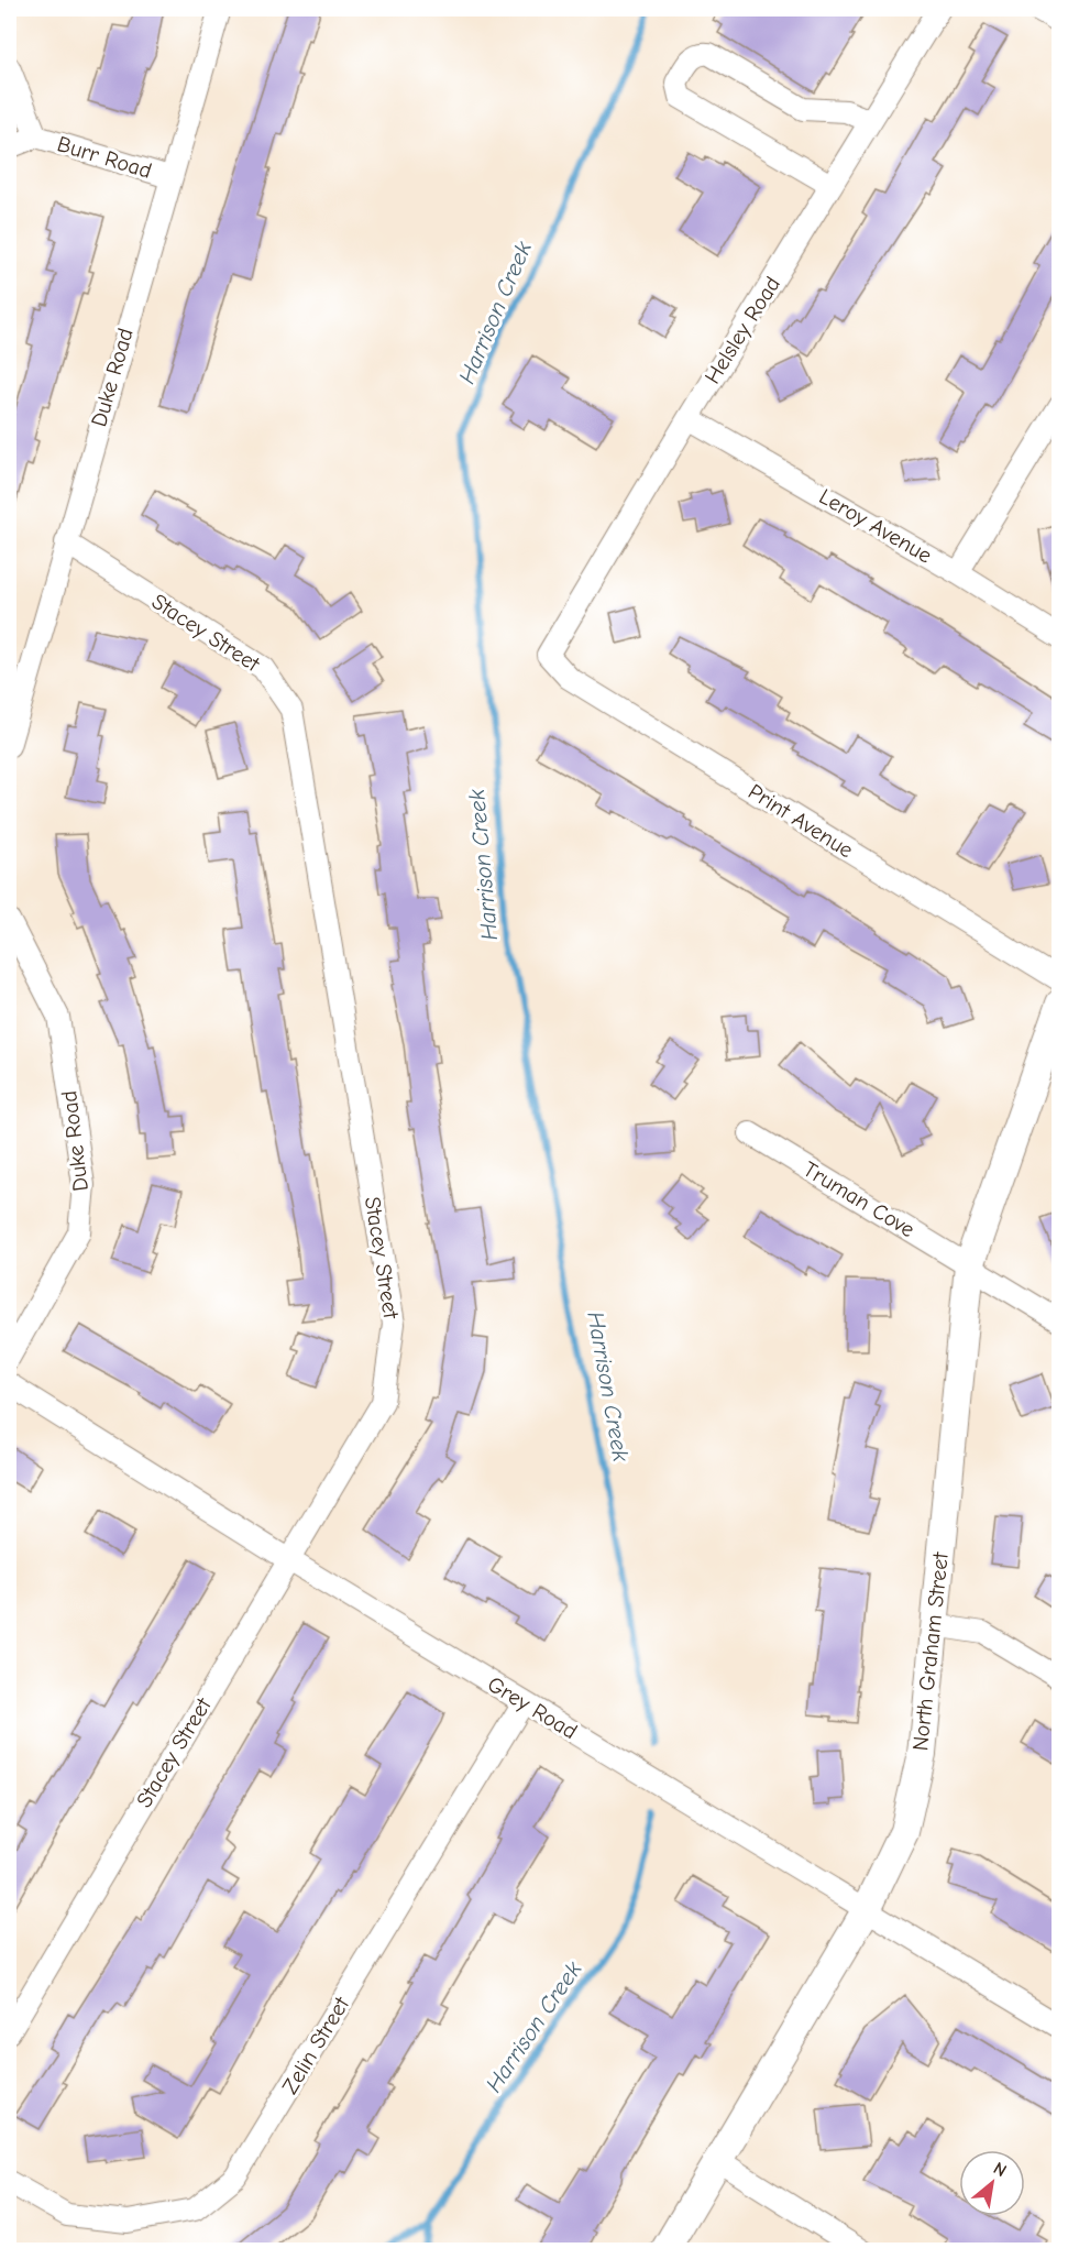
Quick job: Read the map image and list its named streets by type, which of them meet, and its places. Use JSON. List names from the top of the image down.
{
  "streets": {
    "main road": ["North Graham Street"],
    "street": [
      "Burr Road",
      "Helsley Road",
      "Duke Road",
      "Leroy Avenue",
      "Stacey Street",
      "Print Avenue",
      "Truman Cove",
      "Grey Road",
      "Zelin Street"
    ]
  },
  "crossings": [
    ["Burr Road", "Duke Road"],
    ["Helsley Road", "Leroy Avenue"],
    ["Helsley Road", "Print Avenue"],
    ["Duke Road", "Stacey Street"],
    ["Stacey Street", "Grey Road"],
    ["Truman Cove", "North Graham Street"],
    ["North Graham Street", "Grey Road"],
    ["Grey Road", "Zelin Street"]
  ],
  "water": ["Harrison Creek"],
  "north": "top right"
}
